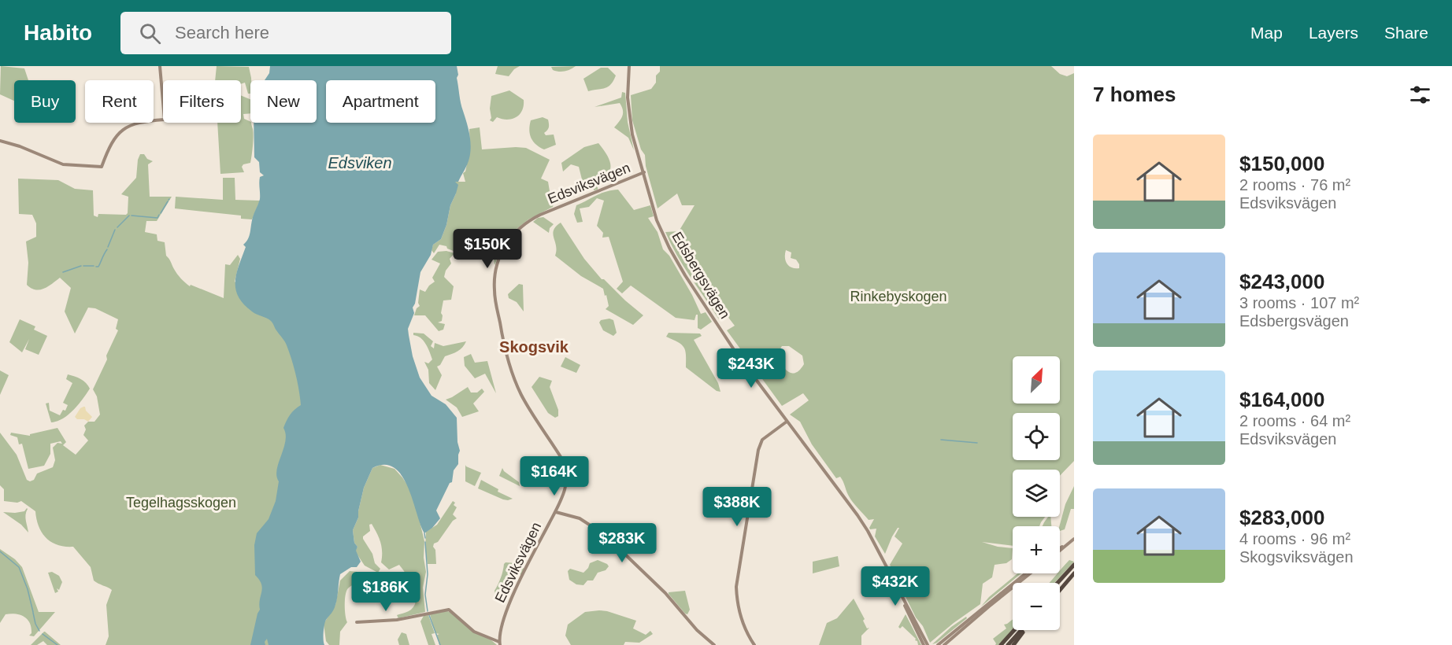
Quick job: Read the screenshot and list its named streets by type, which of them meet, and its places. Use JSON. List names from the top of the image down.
{
  "streets": {
    "street": ["Edsviksvägen", "Edsbergsvägen"]
  },
  "crossings": [
    ["Edsviksvägen", "Edsbergsvägen"]
  ],
  "districts": ["Skogsvik"],
  "water": ["Edsviken"],
  "parks": ["Rinkebyskogen", "Tegelhagsskogen"],
  "north": "top right",
  "page": {
    "header": "Habito",
    "search": "Search here",
    "nav": ["Map", "Layers", "Share"],
    "heading": "7 homes",
    "chip": [
      "Buy",
      "Rent",
      "Filters",
      "New",
      "Apartment"
    ],
    "list": [
      {
        "name": "$150,000",
        "note": "2 rooms · 76 m² · Edsviksvägen"
      },
      {
        "name": "$243,000",
        "note": "3 rooms · 107 m² · Edsbergsvägen"
      },
      {
        "name": "$164,000",
        "note": "2 rooms · 64 m² · Edsviksvägen"
      },
      {
        "name": "$283,000",
        "note": "4 rooms · 96 m² · Skogsviksvägen"
      }
    ],
    "price": [
      "$150K",
      "$243K",
      "$164K",
      "$388K",
      "$283K",
      "$432K",
      "$186K"
    ],
    "map_buttons": ["+", "−"]
  }
}
